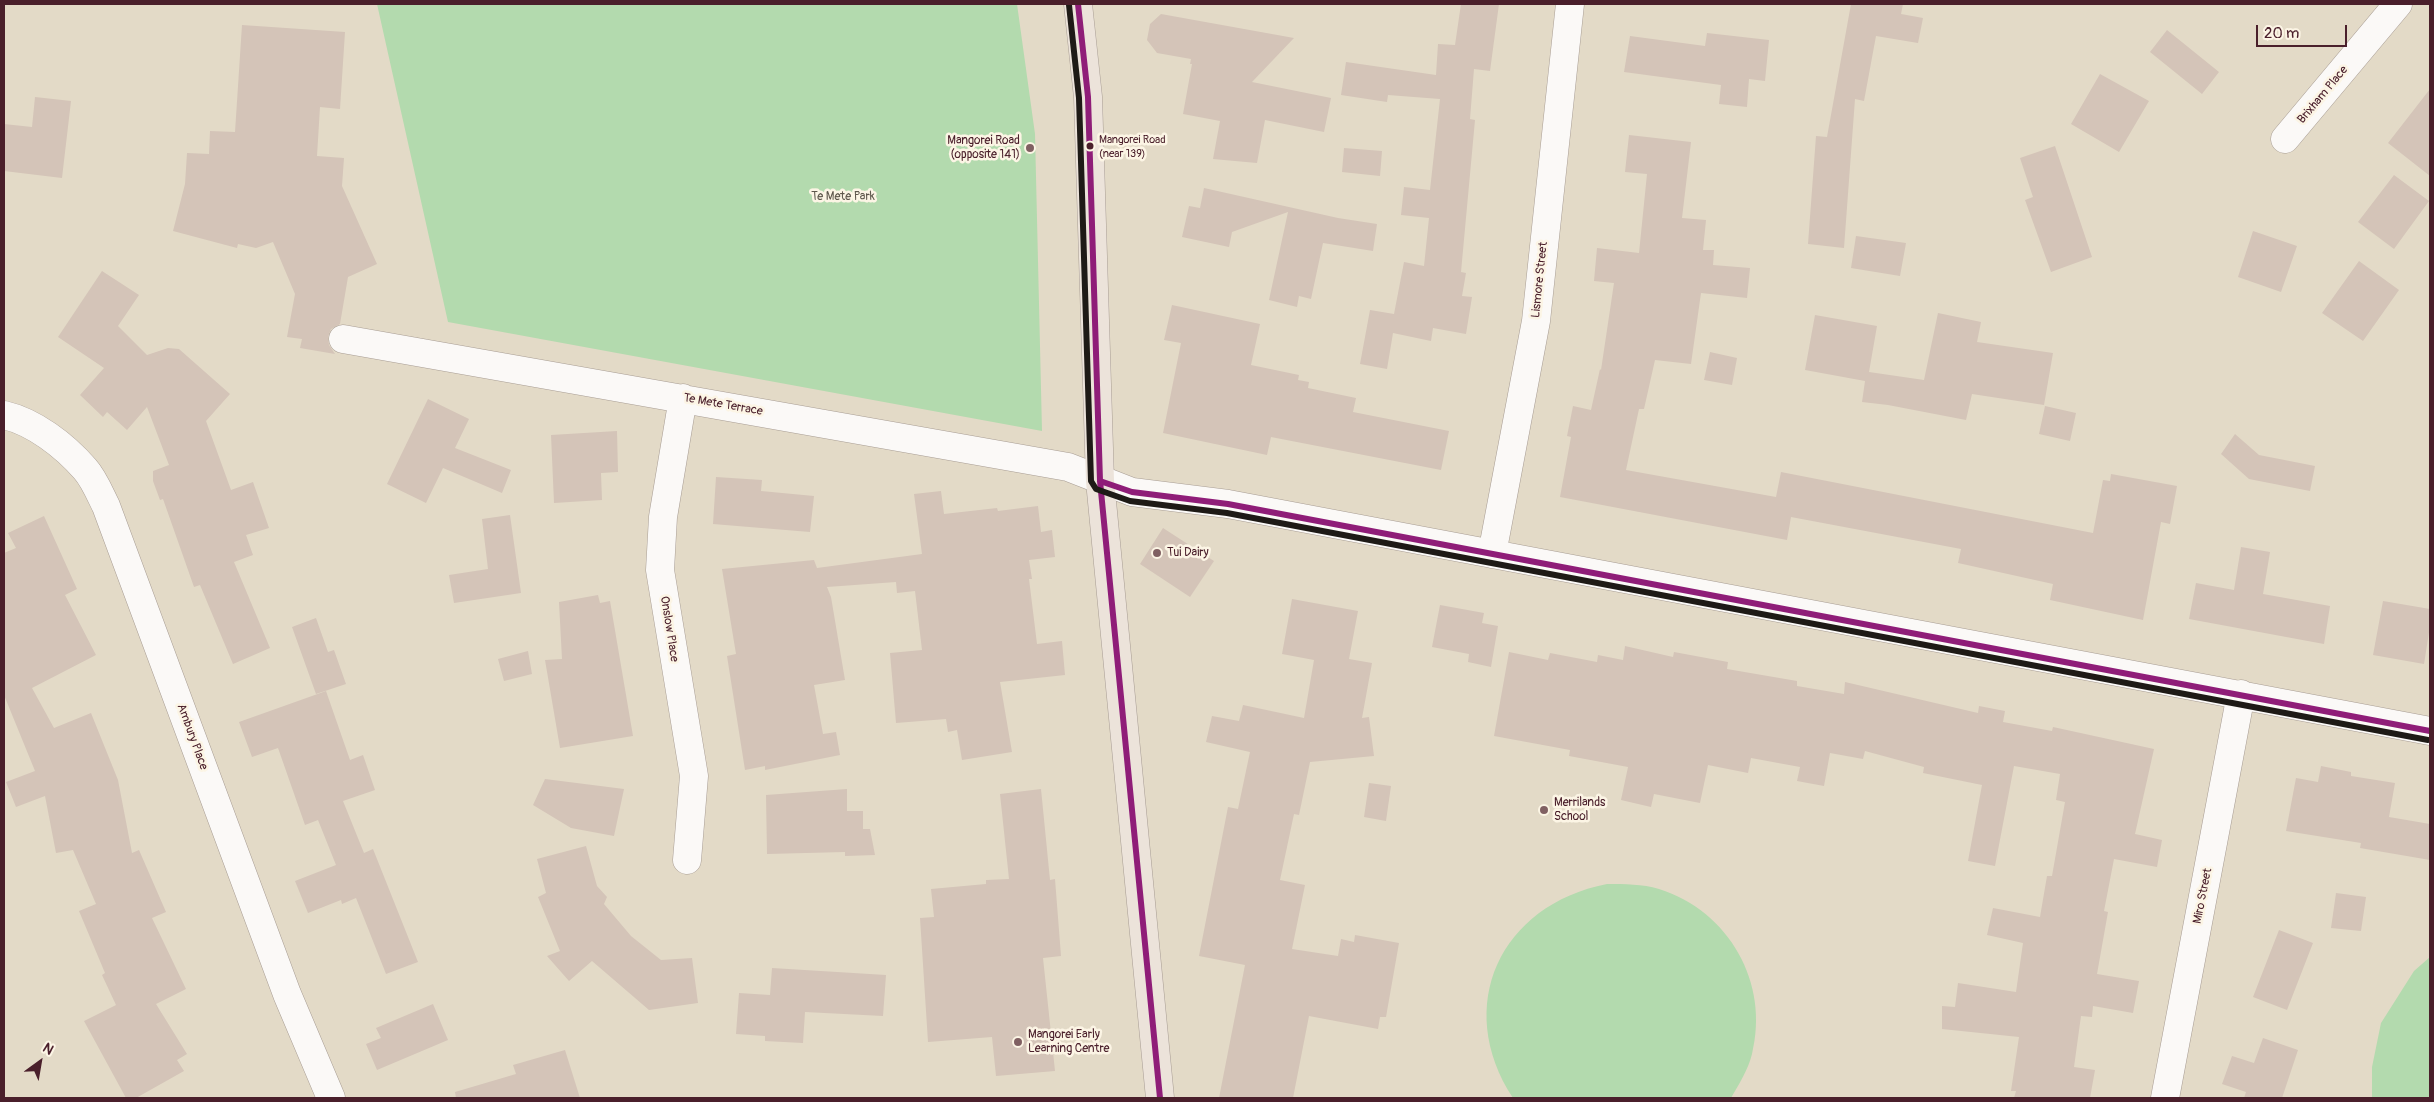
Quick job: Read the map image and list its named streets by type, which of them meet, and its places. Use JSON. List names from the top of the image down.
{
  "streets": {
    "street": [
      "Brixham Place",
      "Lismore Street",
      "Te Mete Terrace",
      "Onslow Place",
      "Ambury Place",
      "Miro Street"
    ]
  },
  "crossings": [
    ["Lismore Street", "Te Mete Terrace"],
    ["Te Mete Terrace", "Onslow Place"],
    ["Te Mete Terrace", "Miro Street"]
  ],
  "parks": ["Te Mete Park"],
  "places": [
    "Mangorei Road (near 139)",
    "Mangorei Road (opposite 141)",
    "Tui Dairy",
    "Merrilands School",
    "Mangorei Early Learning Centre"
  ],
  "scale_bar": "20 m",
  "north": "top right"
}
